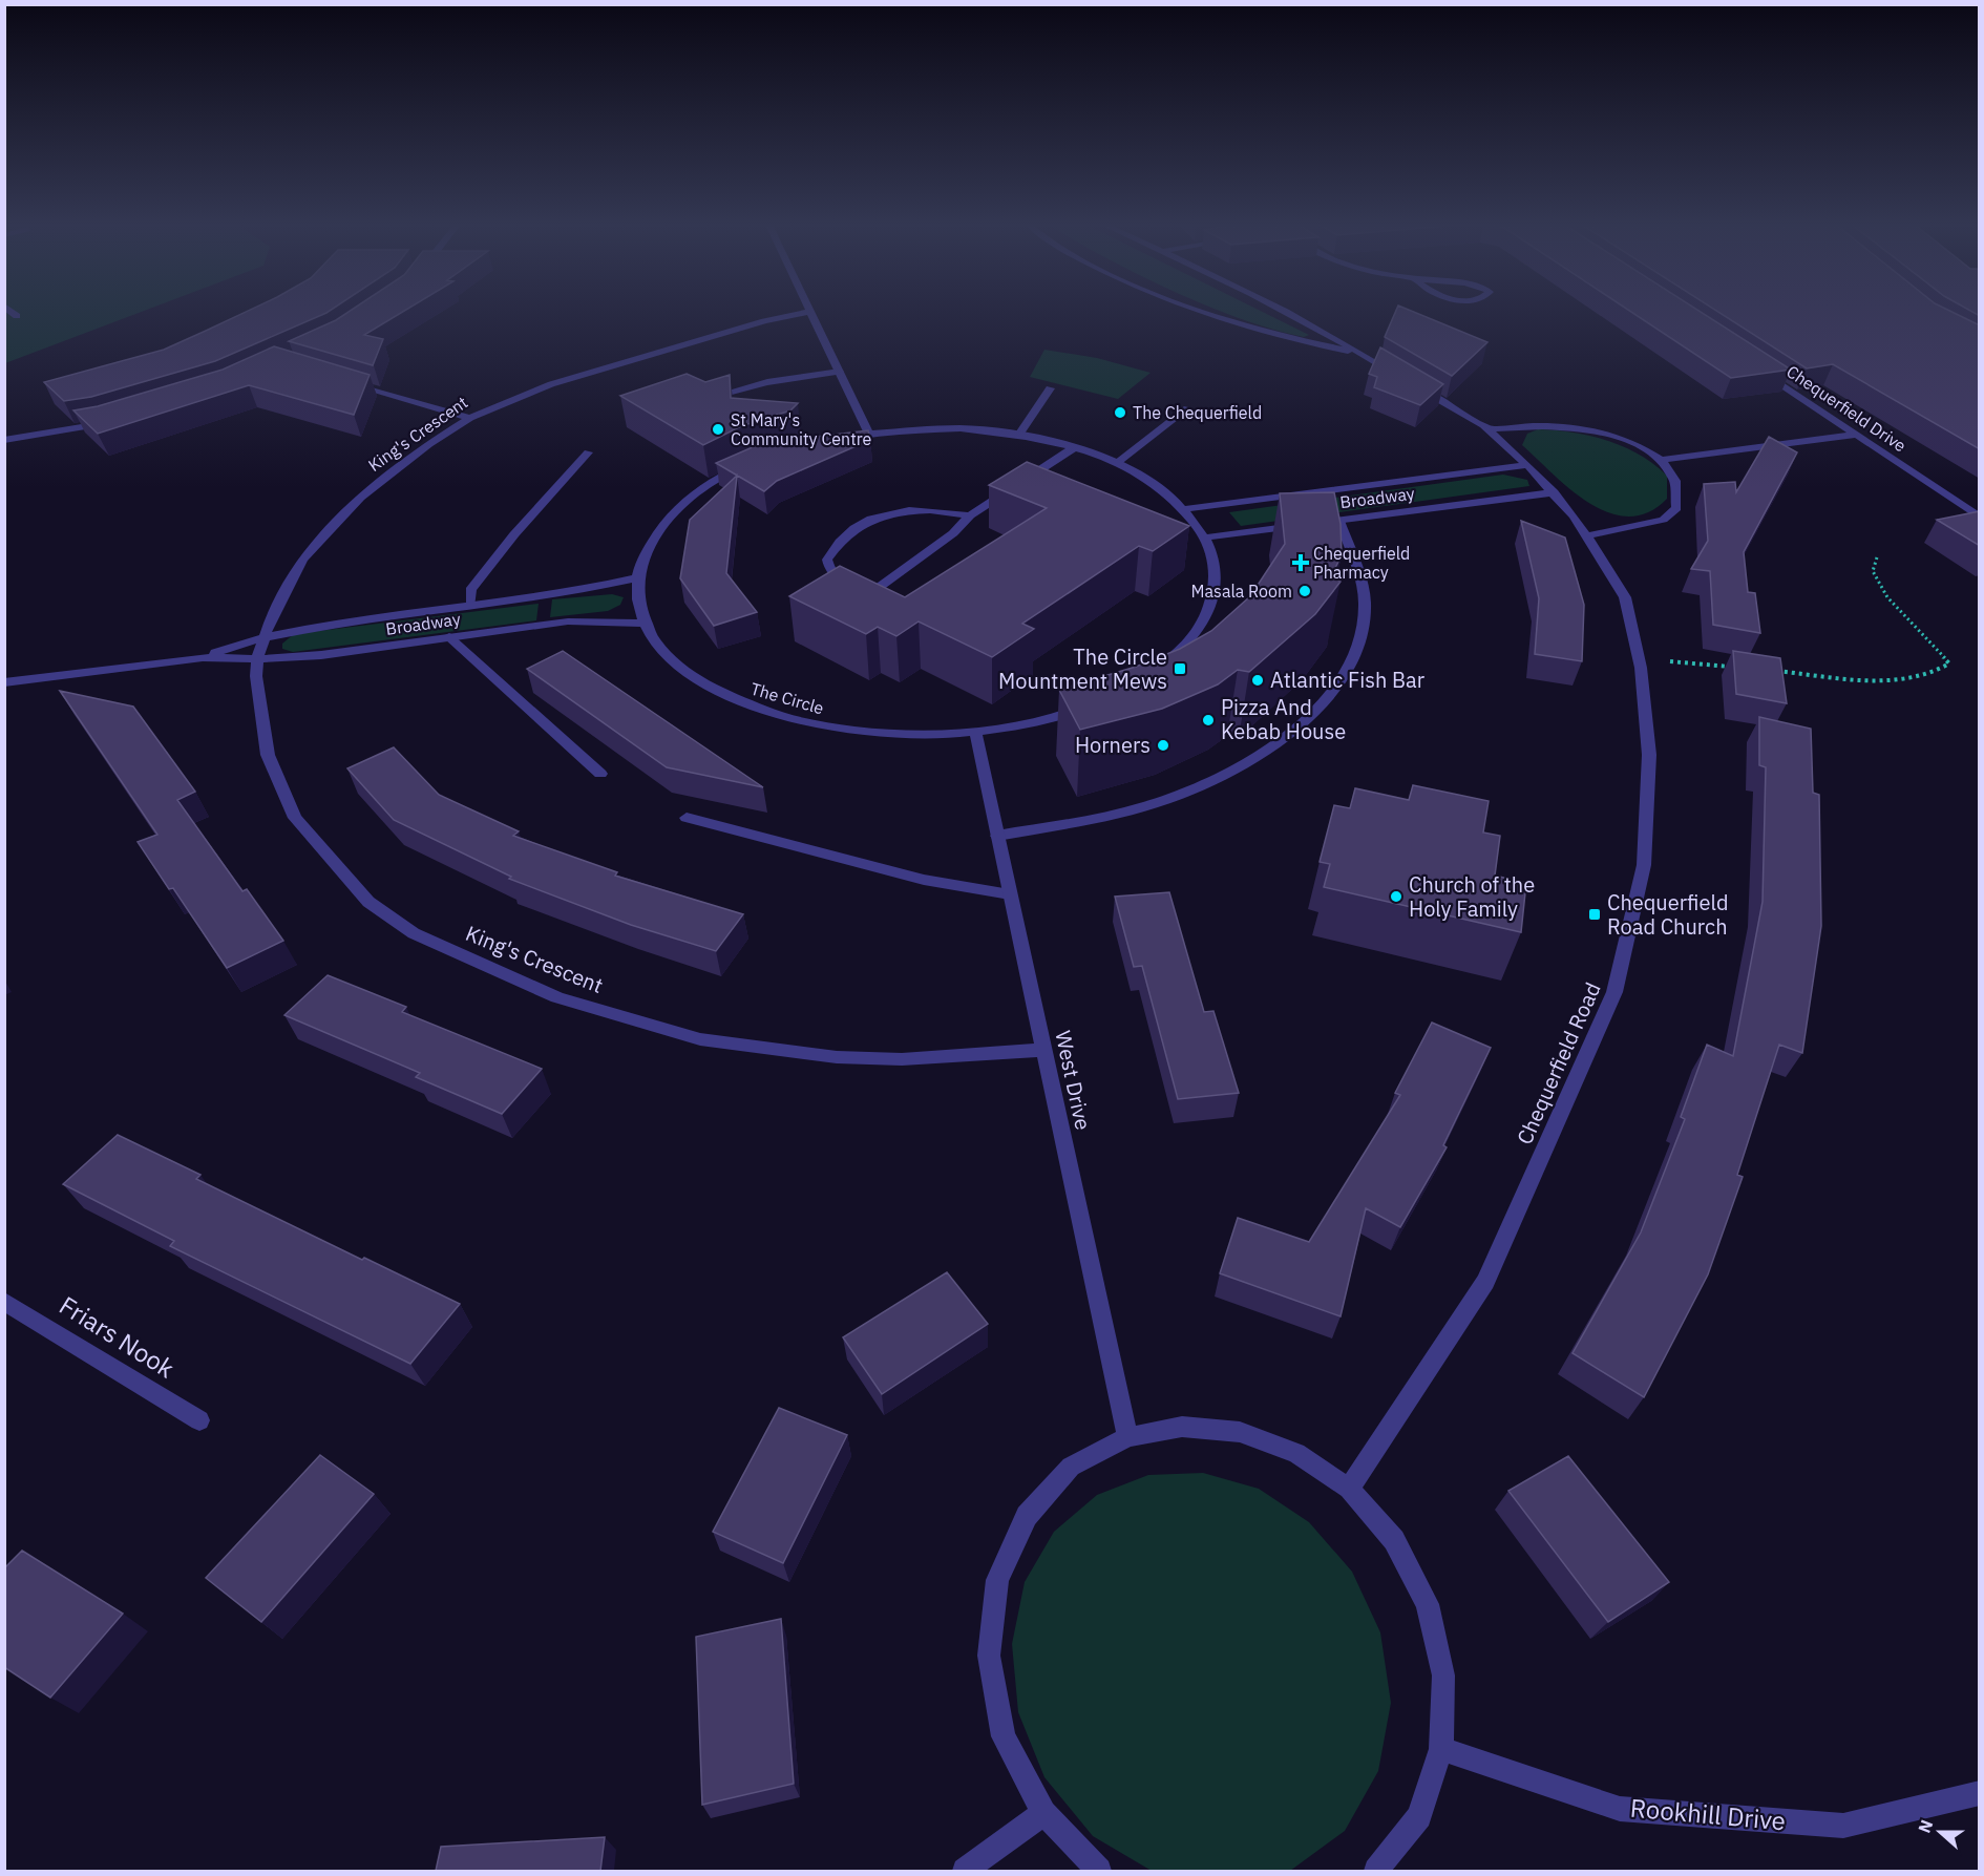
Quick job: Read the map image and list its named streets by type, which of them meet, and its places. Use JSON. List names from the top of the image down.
{
  "streets": {
    "street": [
      "Chequerfield Drive",
      "King's Crescent",
      "Broadway",
      "The Circle",
      "Chequerfield Road",
      "West Drive",
      "Friars Nook",
      "Rookhill Drive"
    ]
  },
  "crossings": [
    ["King's Crescent", "Broadway"],
    ["King's Crescent", "West Drive"],
    ["Broadway", "The Circle"],
    ["Broadway", "Chequerfield Road"],
    ["The Circle", "West Drive"]
  ],
  "places": {
    "other": [
      "The Chequerfield",
      "St Mary's Community Centre",
      "Masala Room",
      "Atlantic Fish Bar",
      "Pizza And Kebab House",
      "Horners",
      "Church of the Holy Family"
    ],
    "health": ["Chequerfield Pharmacy"],
    "transit": ["The Circle Mountment Mews", "Chequerfield Road Church"]
  },
  "north": "left"
}
